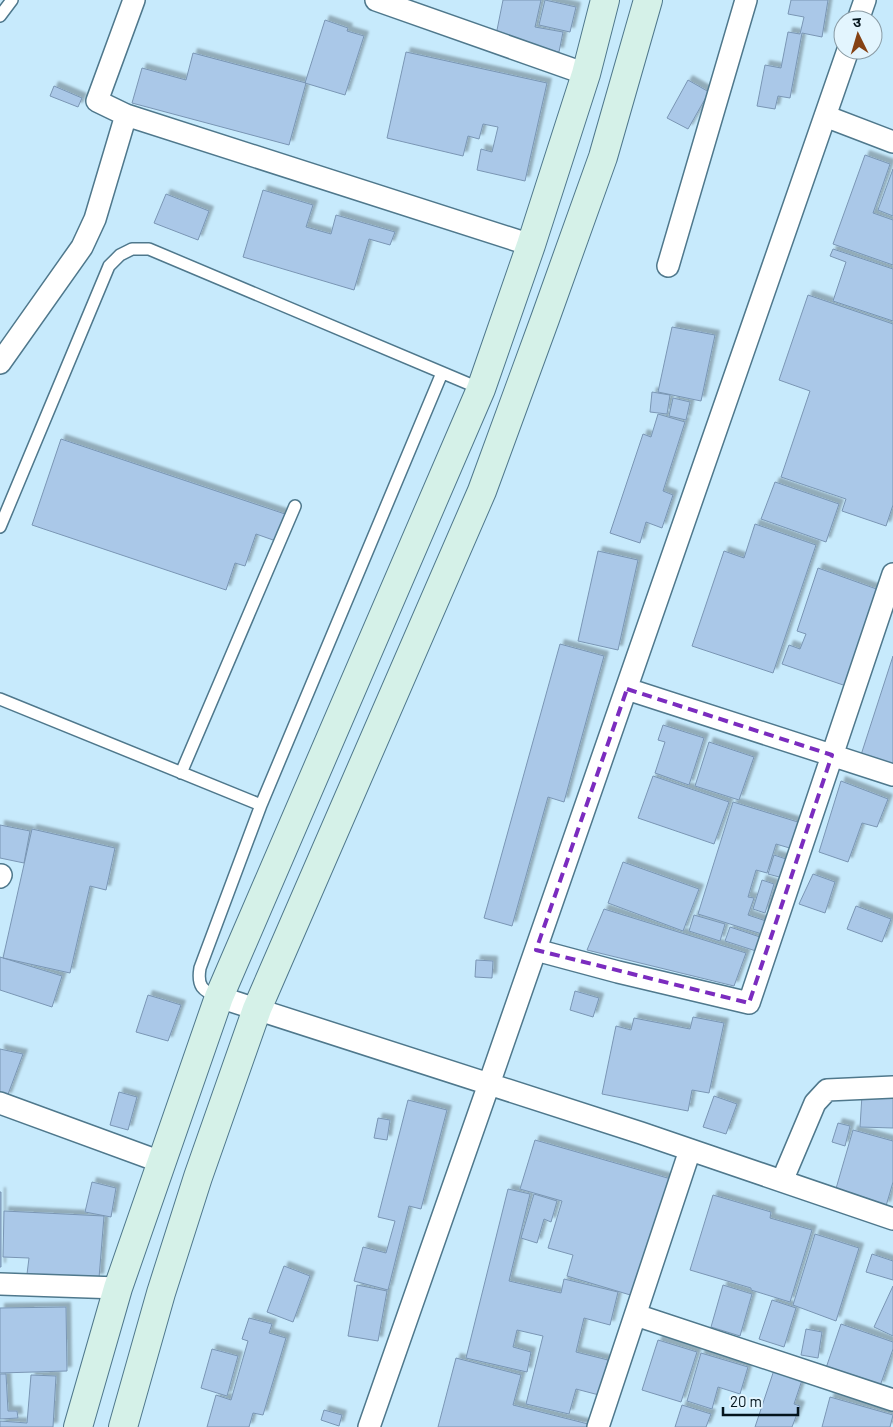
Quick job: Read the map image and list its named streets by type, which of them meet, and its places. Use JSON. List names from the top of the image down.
{
  "scale_bar": "20 m",
  "north": "top"
}
